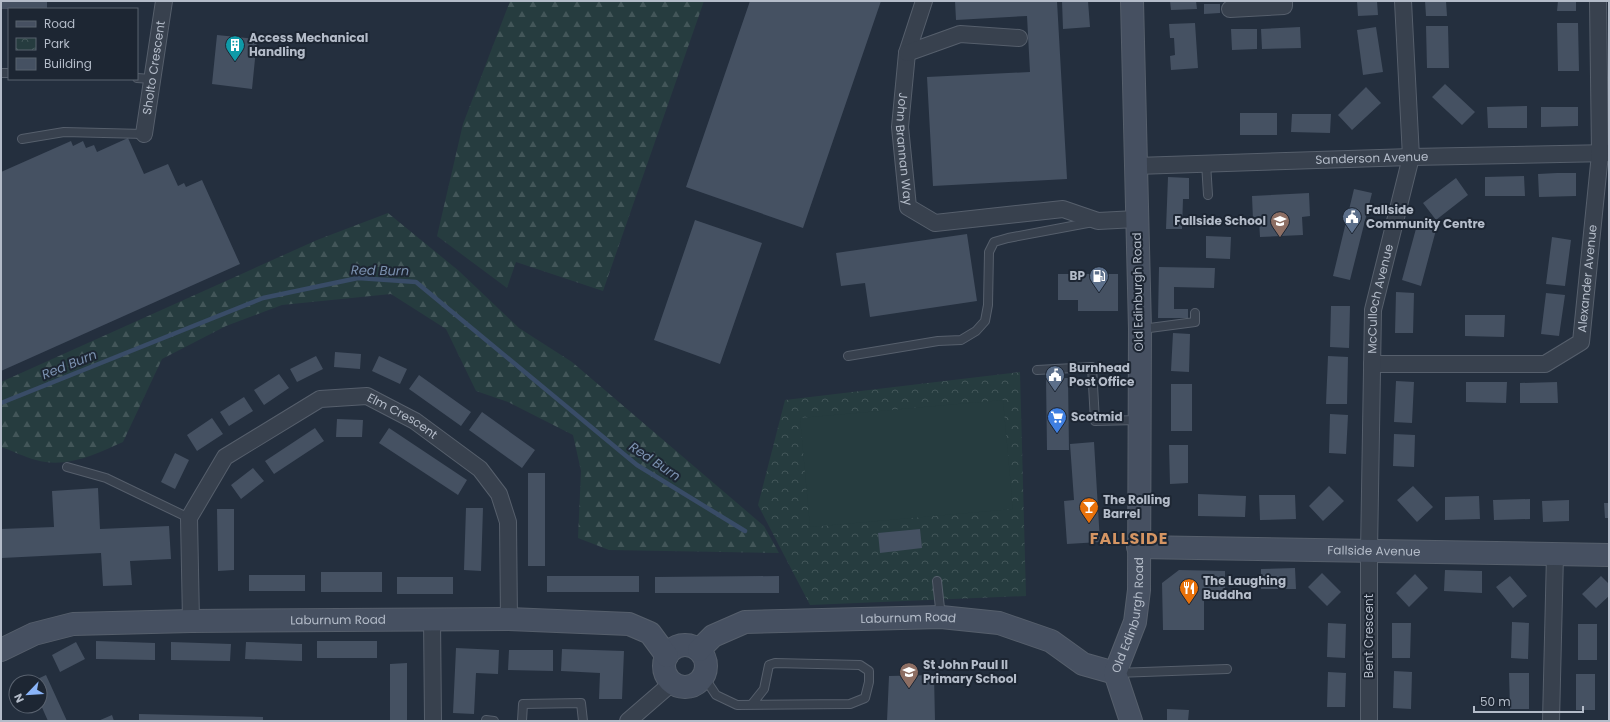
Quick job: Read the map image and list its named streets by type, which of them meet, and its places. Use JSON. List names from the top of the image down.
{
  "streets": {
    "street": [
      "Sholto Crescent",
      "John Brannan Way",
      "Sanderson Avenue",
      "Alexander Avenue",
      "Old Edinburgh Road",
      "McCulloch Avenue",
      "Elm Crescent",
      "Fallside Avenue",
      "Laburnum Road",
      "Bent Crescent"
    ]
  },
  "crossings": [
    ["John Brannan Way", "Old Edinburgh Road"],
    ["Sanderson Avenue", "Alexander Avenue"],
    ["Sanderson Avenue", "Old Edinburgh Road"],
    ["Sanderson Avenue", "McCulloch Avenue"],
    ["Alexander Avenue", "McCulloch Avenue"],
    ["Old Edinburgh Road", "Fallside Avenue"],
    ["Old Edinburgh Road", "Laburnum Road"],
    ["McCulloch Avenue", "Fallside Avenue"],
    ["McCulloch Avenue", "Bent Crescent"],
    ["Elm Crescent", "Laburnum Road"],
    ["Fallside Avenue", "Bent Crescent"]
  ],
  "districts": ["FALLSIDE"],
  "water": ["Red Burn"],
  "places": {
    "building": ["Access Mechanical Handling"],
    "public building": ["Fallside Community Centre", "Burnhead Post Office"],
    "school or university": ["Fallside School", "St John Paul II Primary School"],
    "fuel station": ["BP"],
    "supermarket": ["Scotmid"],
    "bar": ["The Rolling Barrel"],
    "restaurant": ["The Laughing Buddha"]
  },
  "legend": ["Road", "Park", "Building"],
  "scale_bar": "50 m",
  "north": "bottom left"
}
